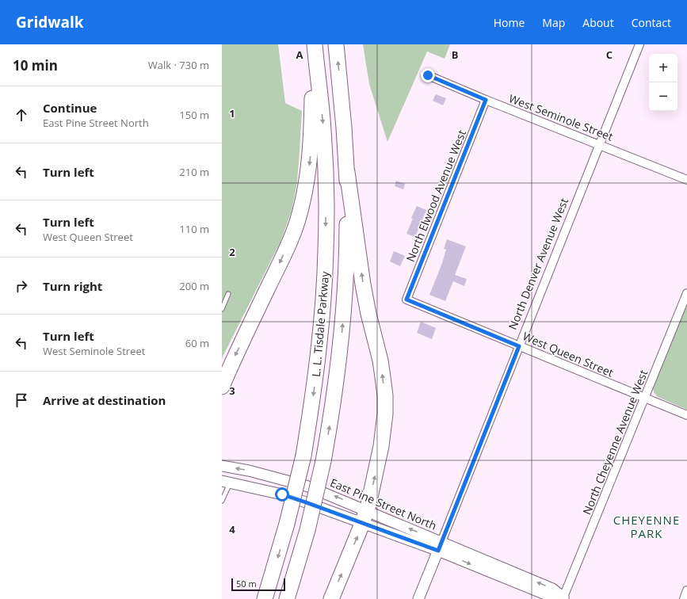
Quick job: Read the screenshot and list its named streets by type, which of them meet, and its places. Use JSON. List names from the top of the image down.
{
  "streets": {
    "highway": ["L. L. Tisdale Parkway"],
    "street": [
      "West Seminole Street",
      "North Elwood Avenue West",
      "North Denver Avenue West",
      "West Queen Street",
      "North Cheyenne Avenue West",
      "East Pine Street North"
    ]
  },
  "crossings": [
    ["West Seminole Street", "North Elwood Avenue West"],
    ["West Seminole Street", "North Denver Avenue West"],
    ["North Elwood Avenue West", "West Queen Street"],
    ["North Denver Avenue West", "West Queen Street"],
    ["North Denver Avenue West", "East Pine Street North"],
    ["West Queen Street", "North Cheyenne Avenue West"],
    ["North Cheyenne Avenue West", "East Pine Street North"]
  ],
  "districts": ["CHEYENNE PARK"],
  "scale_bar": "50 m",
  "page": {
    "header": "Gridwalk",
    "nav": [
      "Home",
      "Map",
      "About",
      "Contact"
    ],
    "heading": ["10 min", "Walk · 730 m"],
    "map_buttons": ["+", "−"],
    "list": [
      ["Continue", "East Pine Street North", "150 m"],
      ["Turn left", "210 m"],
      ["Turn left", "West Queen Street", "110 m"],
      ["Turn right", "200 m"],
      ["Turn left", "West Seminole Street", "60 m"],
      "Arrive at destination"
    ],
    "scale": "50 m"
  },
  "grid": {
    "columns": ["A", "B", "C"],
    "rows": [
      "1",
      "2",
      "3",
      "4"
    ]
  }
}
